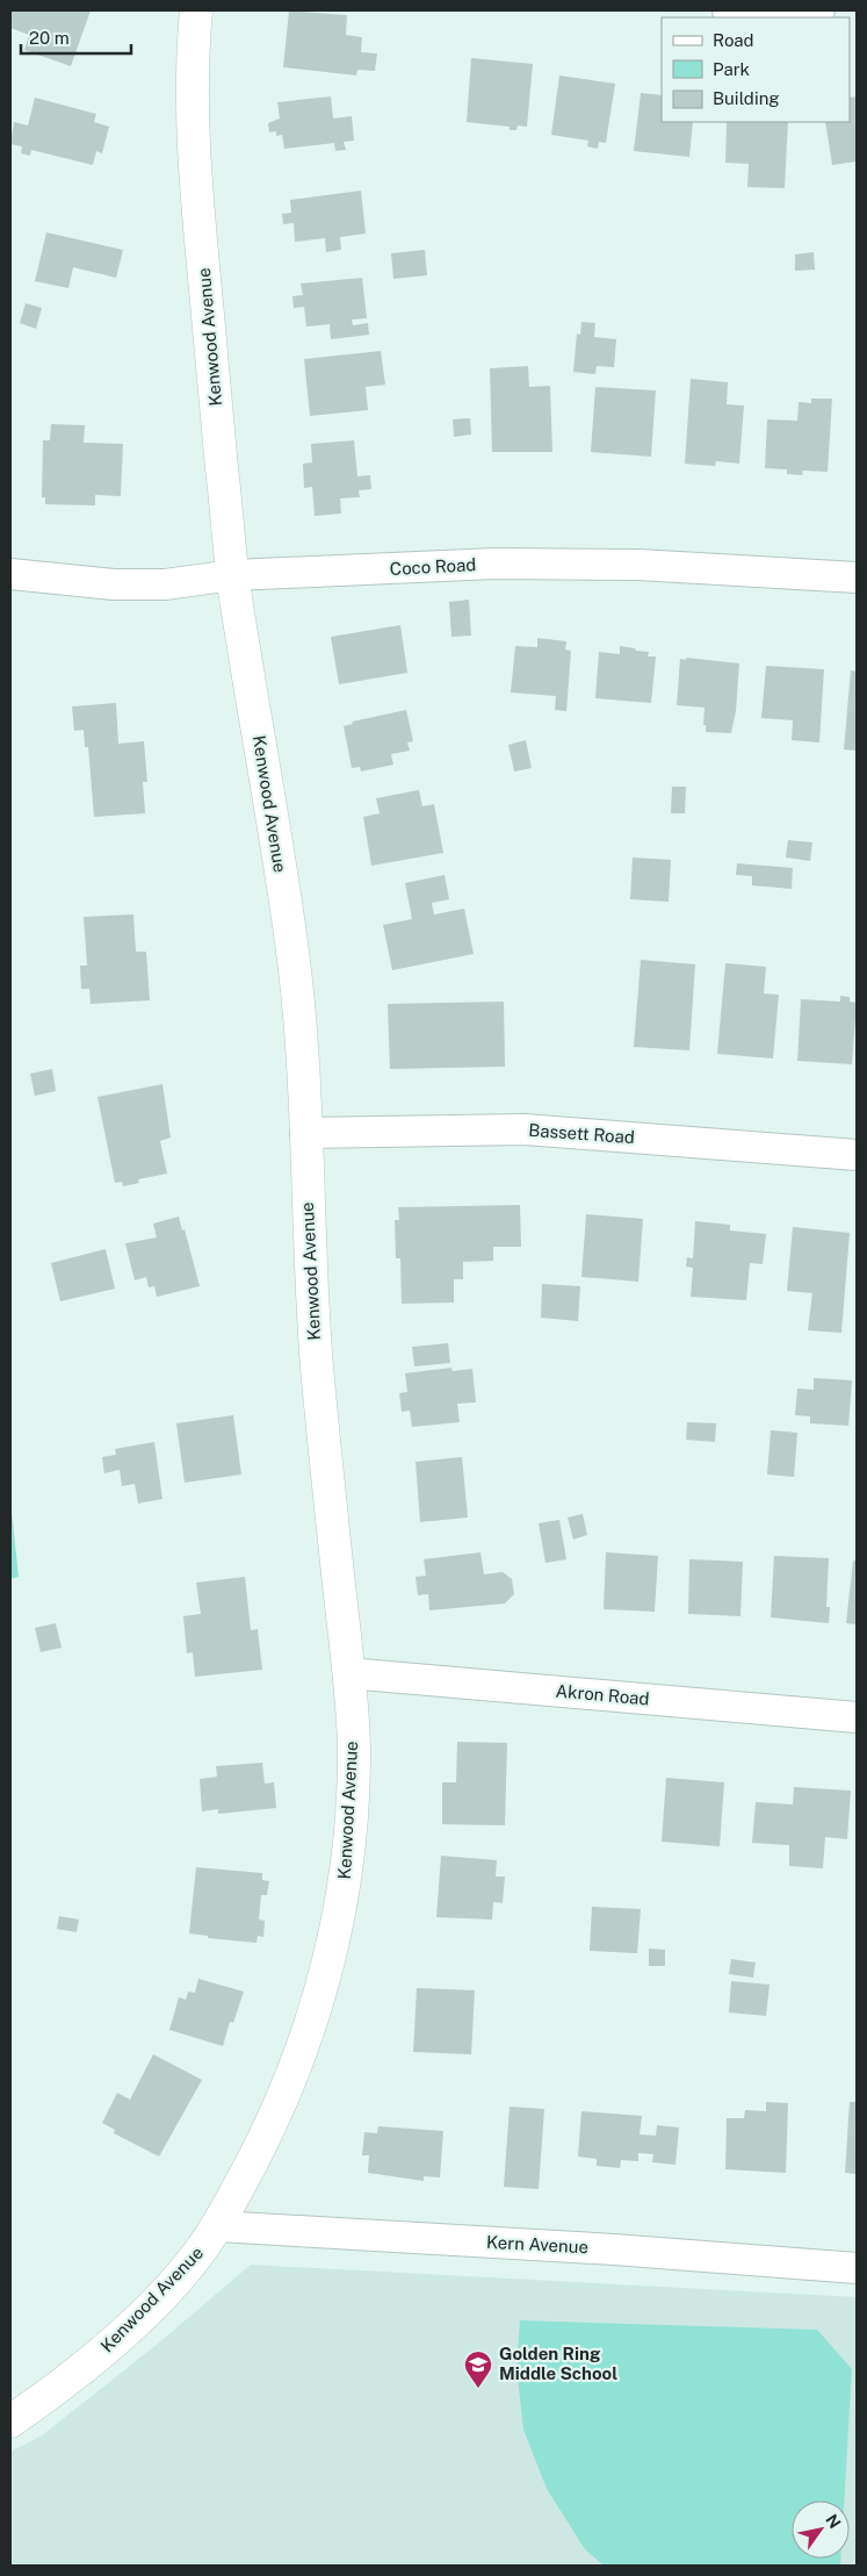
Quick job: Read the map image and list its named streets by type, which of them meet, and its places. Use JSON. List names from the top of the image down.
{
  "streets": {
    "street": [
      "Kenwood Avenue",
      "Coco Road",
      "Bassett Road",
      "Akron Road",
      "Kern Avenue"
    ]
  },
  "crossings": [
    ["Kenwood Avenue", "Coco Road"],
    ["Kenwood Avenue", "Bassett Road"],
    ["Kenwood Avenue", "Akron Road"],
    ["Kenwood Avenue", "Kern Avenue"]
  ],
  "places": {
    "school or university": ["Golden Ring Middle School"]
  },
  "legend": ["Road", "Park", "Building"],
  "scale_bar": "20 m",
  "north": "top right"
}
